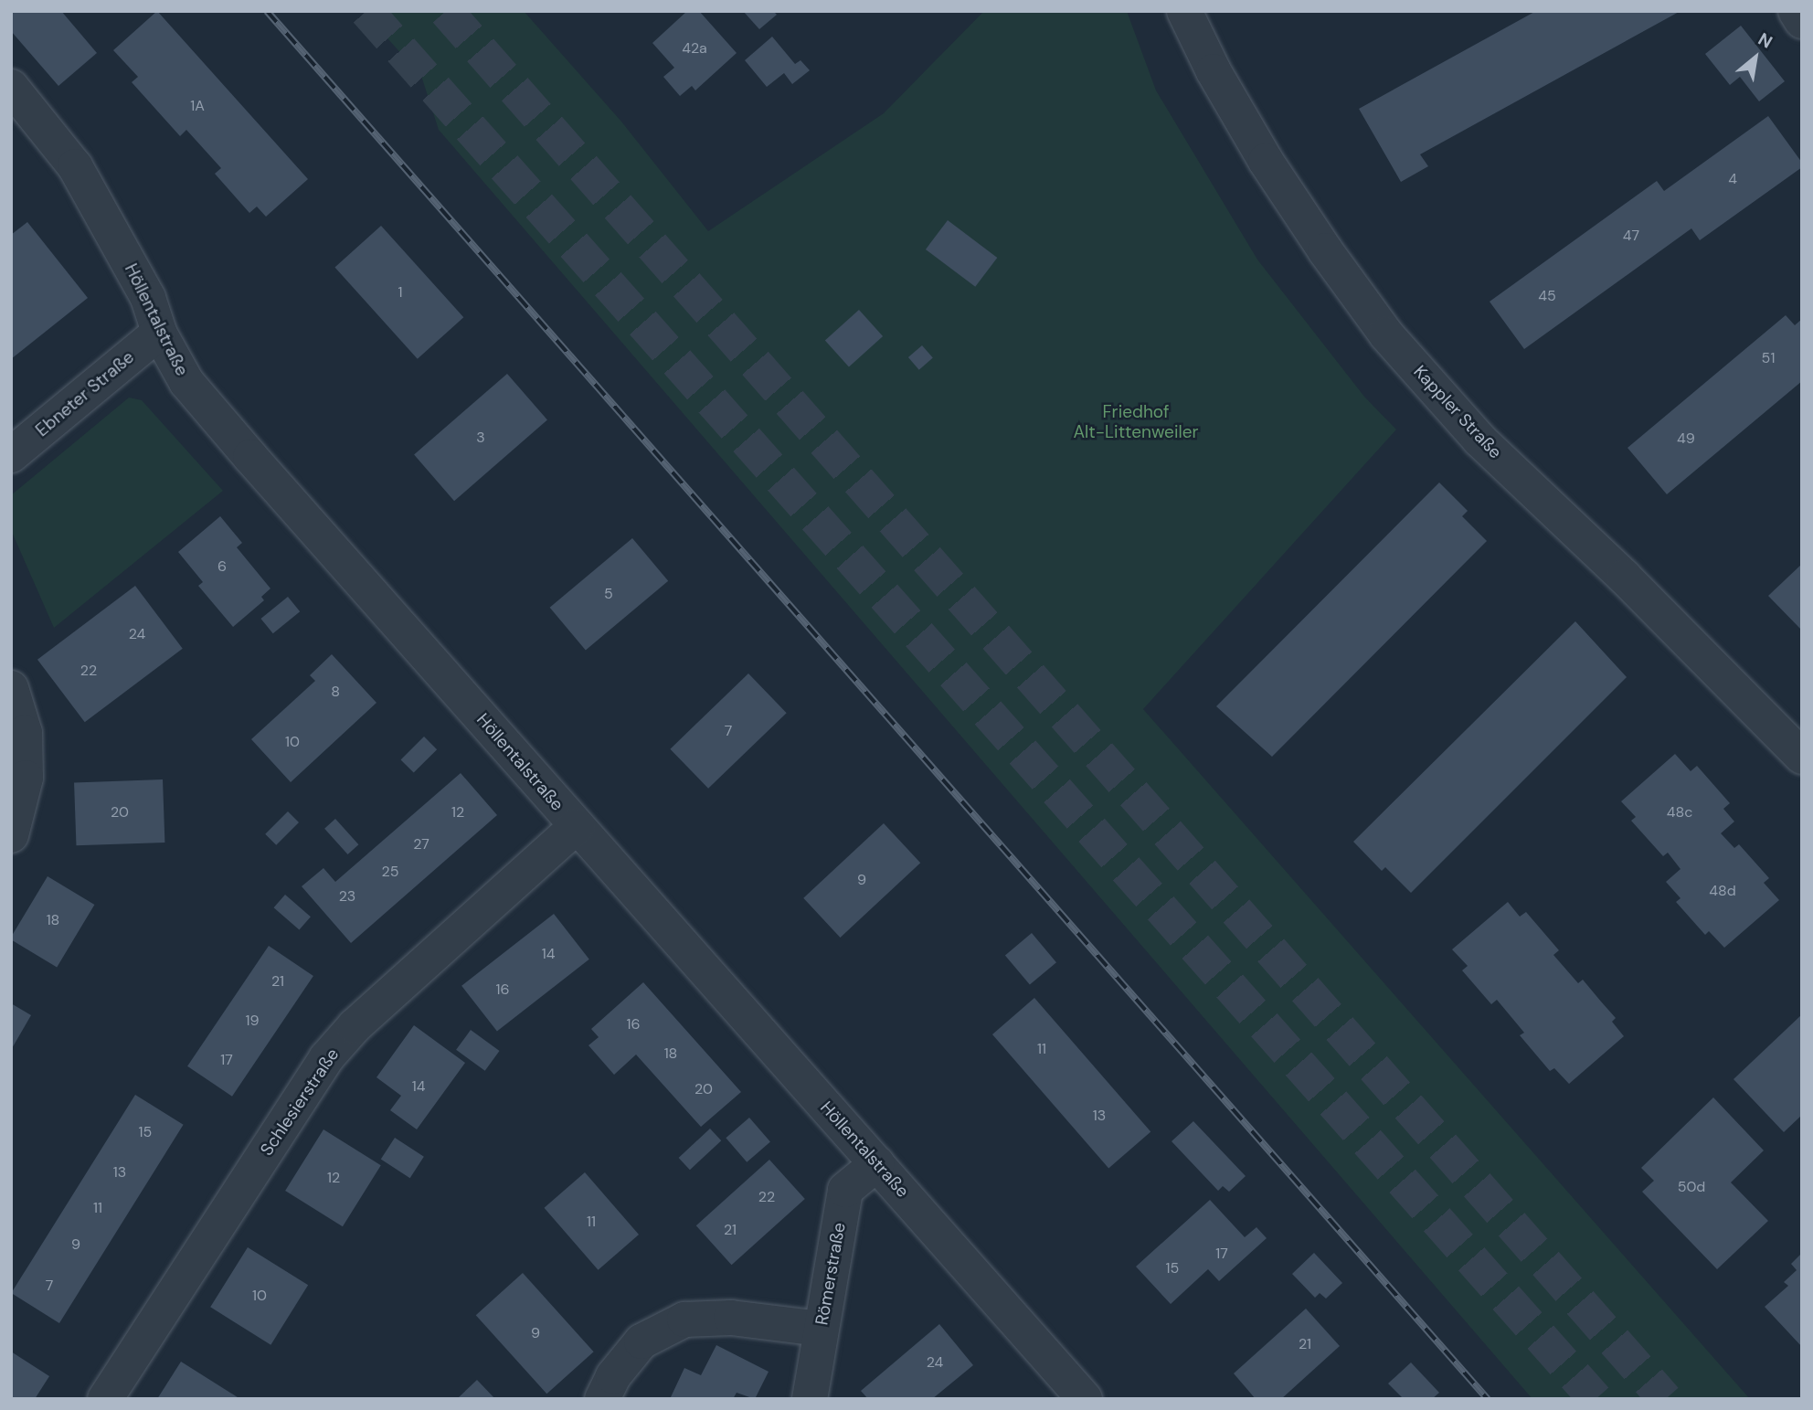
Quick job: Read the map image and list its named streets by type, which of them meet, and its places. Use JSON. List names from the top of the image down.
{
  "streets": {
    "street": [
      "Höllentalstraße",
      "Ebneter Straße",
      "Kappler Straße",
      "Schlesierstraße",
      "Römerstraße"
    ]
  },
  "crossings": [
    ["Höllentalstraße", "Ebneter Straße"],
    ["Höllentalstraße", "Schlesierstraße"],
    ["Höllentalstraße", "Römerstraße"]
  ],
  "parks": ["Friedhof Alt-Littenweiler"],
  "house_numbers": [
    "42a",
    "1A",
    "4",
    "47",
    "1",
    "45",
    "51",
    "3",
    "49",
    "6",
    "5",
    "24",
    "22",
    "8",
    "7",
    "10",
    "20",
    "12",
    "48c",
    "27",
    "25",
    "9",
    "48d",
    "23",
    "18",
    "14",
    "21",
    "16",
    "19",
    "16",
    "11",
    "18",
    "17",
    "14",
    "20",
    "13",
    "15",
    "13",
    "12",
    "50d",
    "22",
    "11",
    "11",
    "21",
    "9",
    "17",
    "15",
    "7",
    "10",
    "9",
    "21",
    "24"
  ],
  "north": "top right"
}
